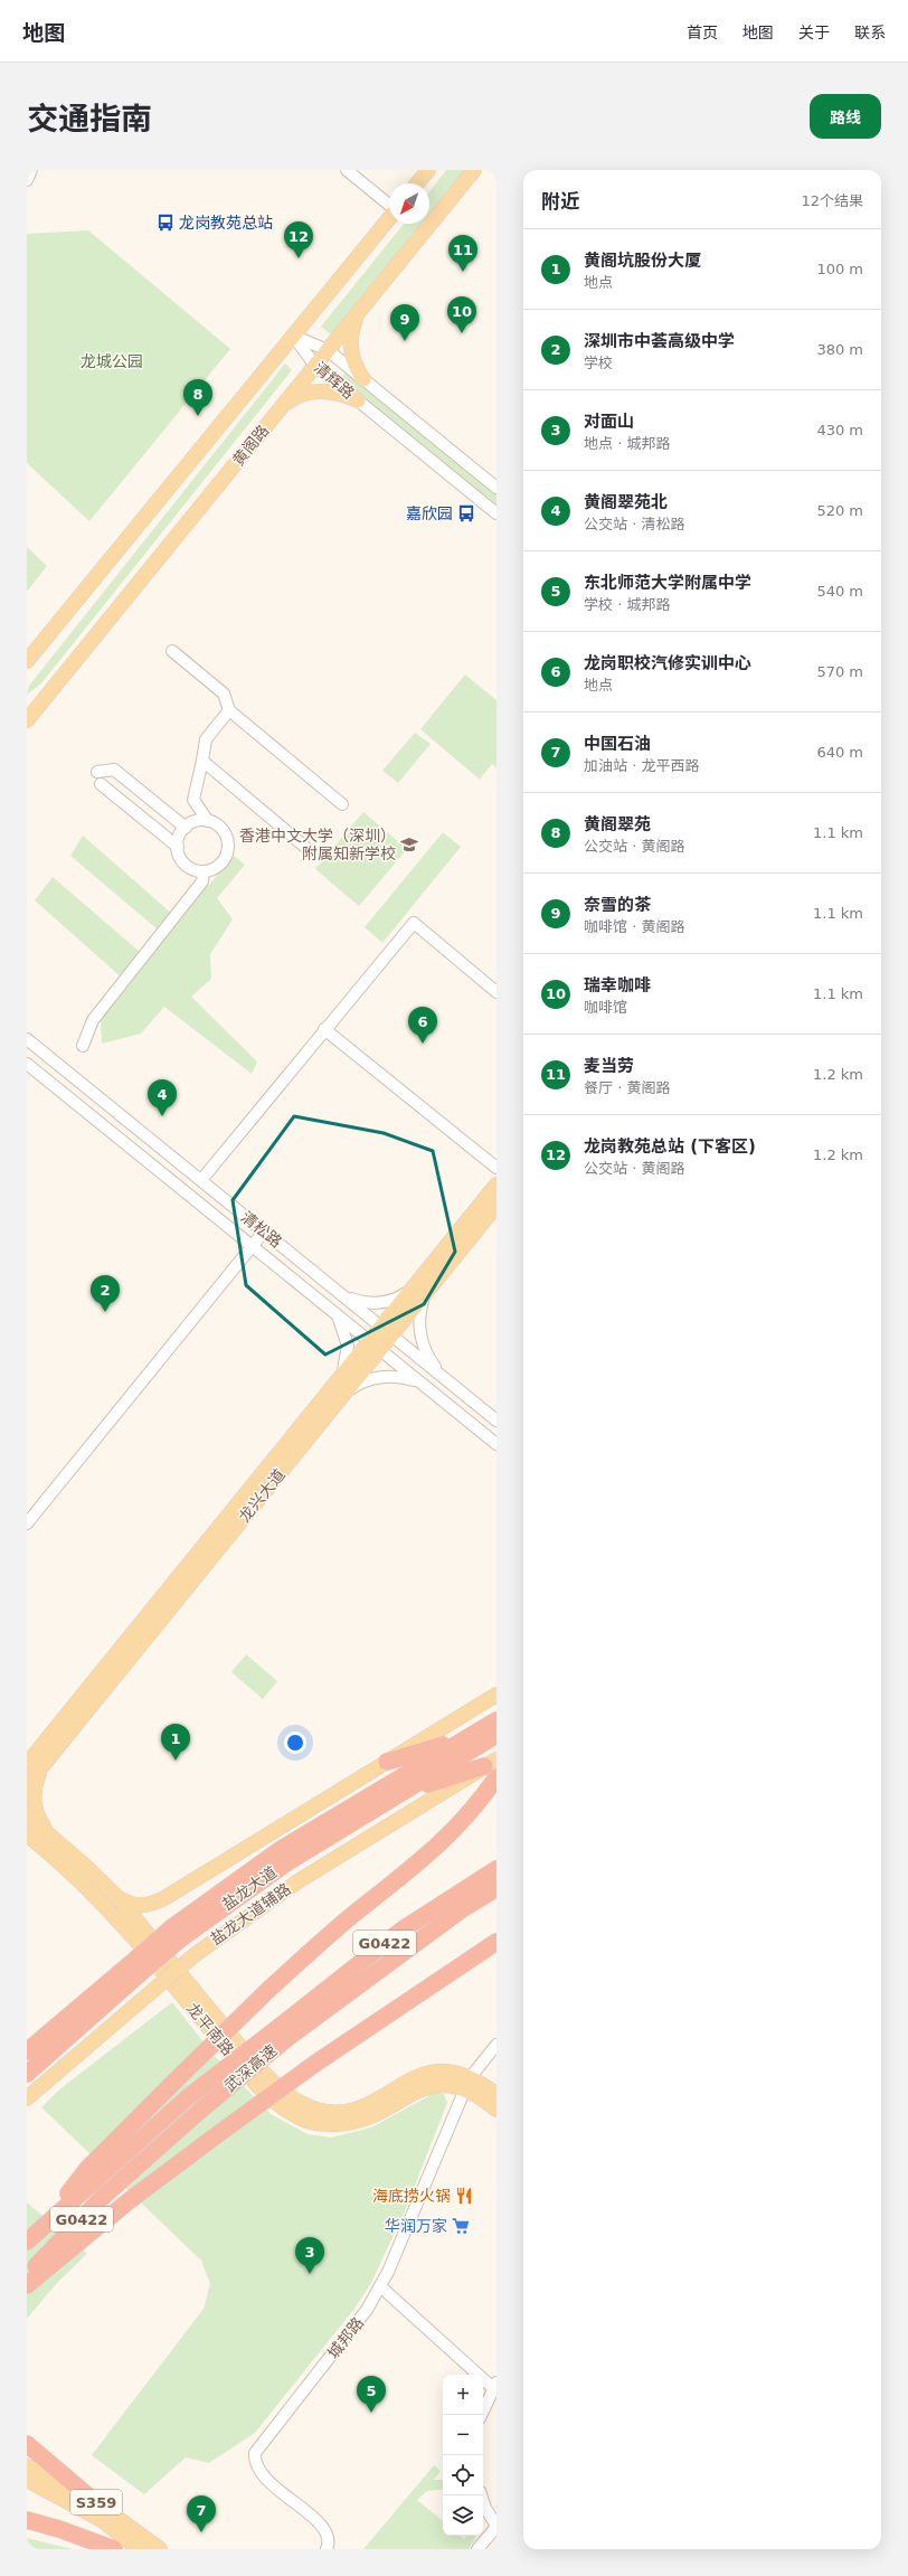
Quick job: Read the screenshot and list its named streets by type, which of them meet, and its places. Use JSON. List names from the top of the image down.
{
  "streets": {
    "highway": ["盐龙大道", "G0422", "武深高速"],
    "main road": [
      "黄阁路",
      "龙兴大道",
      "盐龙大道辅路",
      "龙平南路",
      "S359"
    ],
    "street": ["清辉路", "清松路", "城邦路"]
  },
  "crossings": [
    ["清辉路", "黄阁路"],
    ["清松路", "龙兴大道"],
    ["龙平南路", "城邦路"]
  ],
  "parks": ["龙城公园"],
  "places": {
    "bus stop": ["龙岗教苑总站", "嘉欣园"],
    "school or university": ["香港中文大学（深圳） 附属知新学校"],
    "restaurant": ["海底捞火锅"],
    "supermarket": ["华润万家"]
  },
  "north": "bottom left",
  "page": {
    "header": "地图",
    "nav": [
      "首页",
      "地图",
      "关于",
      "联系"
    ],
    "title": "交通指南",
    "buttons": "路线",
    "heading": ["附近", "12个结果"],
    "pins": [
      "12",
      "11",
      "10",
      "9",
      "8",
      "6",
      "4",
      "2",
      "1",
      "3",
      "5",
      "7"
    ],
    "list": [
      {
        "mark": "1",
        "name": "黄阁坑股份大厦",
        "note": "地点",
        "value": "100 m"
      },
      {
        "mark": "2",
        "name": "深圳市中荟高级中学",
        "note": "学校",
        "value": "380 m"
      },
      {
        "mark": "3",
        "name": "对面山",
        "note": "地点 · 城邦路",
        "value": "430 m"
      },
      {
        "mark": "4",
        "name": "黄阁翠苑北",
        "note": "公交站 · 清松路",
        "value": "520 m"
      },
      {
        "mark": "5",
        "name": "东北师范大学附属中学",
        "note": "学校 · 城邦路",
        "value": "540 m"
      },
      {
        "mark": "6",
        "name": "龙岗职校汽修实训中心",
        "note": "地点",
        "value": "570 m"
      },
      {
        "mark": "7",
        "name": "中国石油",
        "note": "加油站 · 龙平西路",
        "value": "640 m"
      },
      {
        "mark": "8",
        "name": "黄阁翠苑",
        "note": "公交站 · 黄阁路",
        "value": "1.1 km"
      },
      {
        "mark": "9",
        "name": "奈雪的茶",
        "note": "咖啡馆 · 黄阁路",
        "value": "1.1 km"
      },
      {
        "mark": "10",
        "name": "瑞幸咖啡",
        "note": "咖啡馆",
        "value": "1.1 km"
      },
      {
        "mark": "11",
        "name": "麦当劳",
        "note": "餐厅 · 黄阁路",
        "value": "1.2 km"
      },
      {
        "mark": "12",
        "name": "龙岗教苑总站 (下客区)",
        "note": "公交站 · 黄阁路",
        "value": "1.2 km"
      }
    ],
    "map_buttons": ["+", "−"]
  }
}
